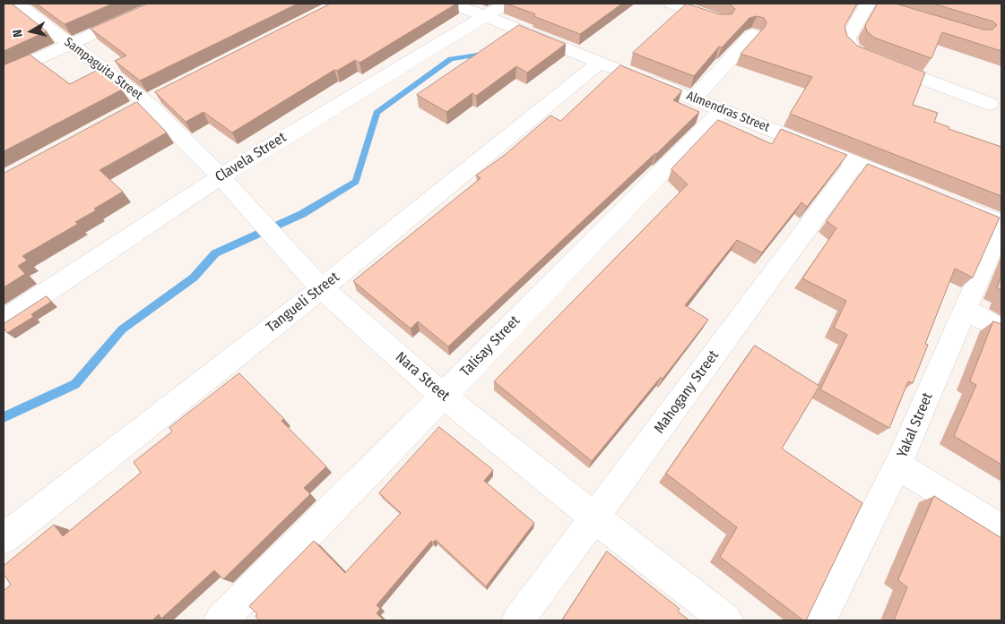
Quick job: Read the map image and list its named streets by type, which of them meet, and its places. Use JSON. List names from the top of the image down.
{
  "streets": {
    "street": [
      "Sampaguita Street",
      "Almendras Street",
      "Clavela Street",
      "Tangueli Street",
      "Talisay Street",
      "Nara Street",
      "Mahogany Street",
      "Yakal Street"
    ]
  },
  "crossings": [
    ["Sampaguita Street", "Nara Street"],
    ["Almendras Street", "Clavela Street"],
    ["Almendras Street", "Tangueli Street"],
    ["Almendras Street", "Talisay Street"],
    ["Almendras Street", "Mahogany Street"],
    ["Clavela Street", "Nara Street"],
    ["Tangueli Street", "Nara Street"],
    ["Talisay Street", "Nara Street"],
    ["Nara Street", "Mahogany Street"]
  ],
  "north": "left"
}
